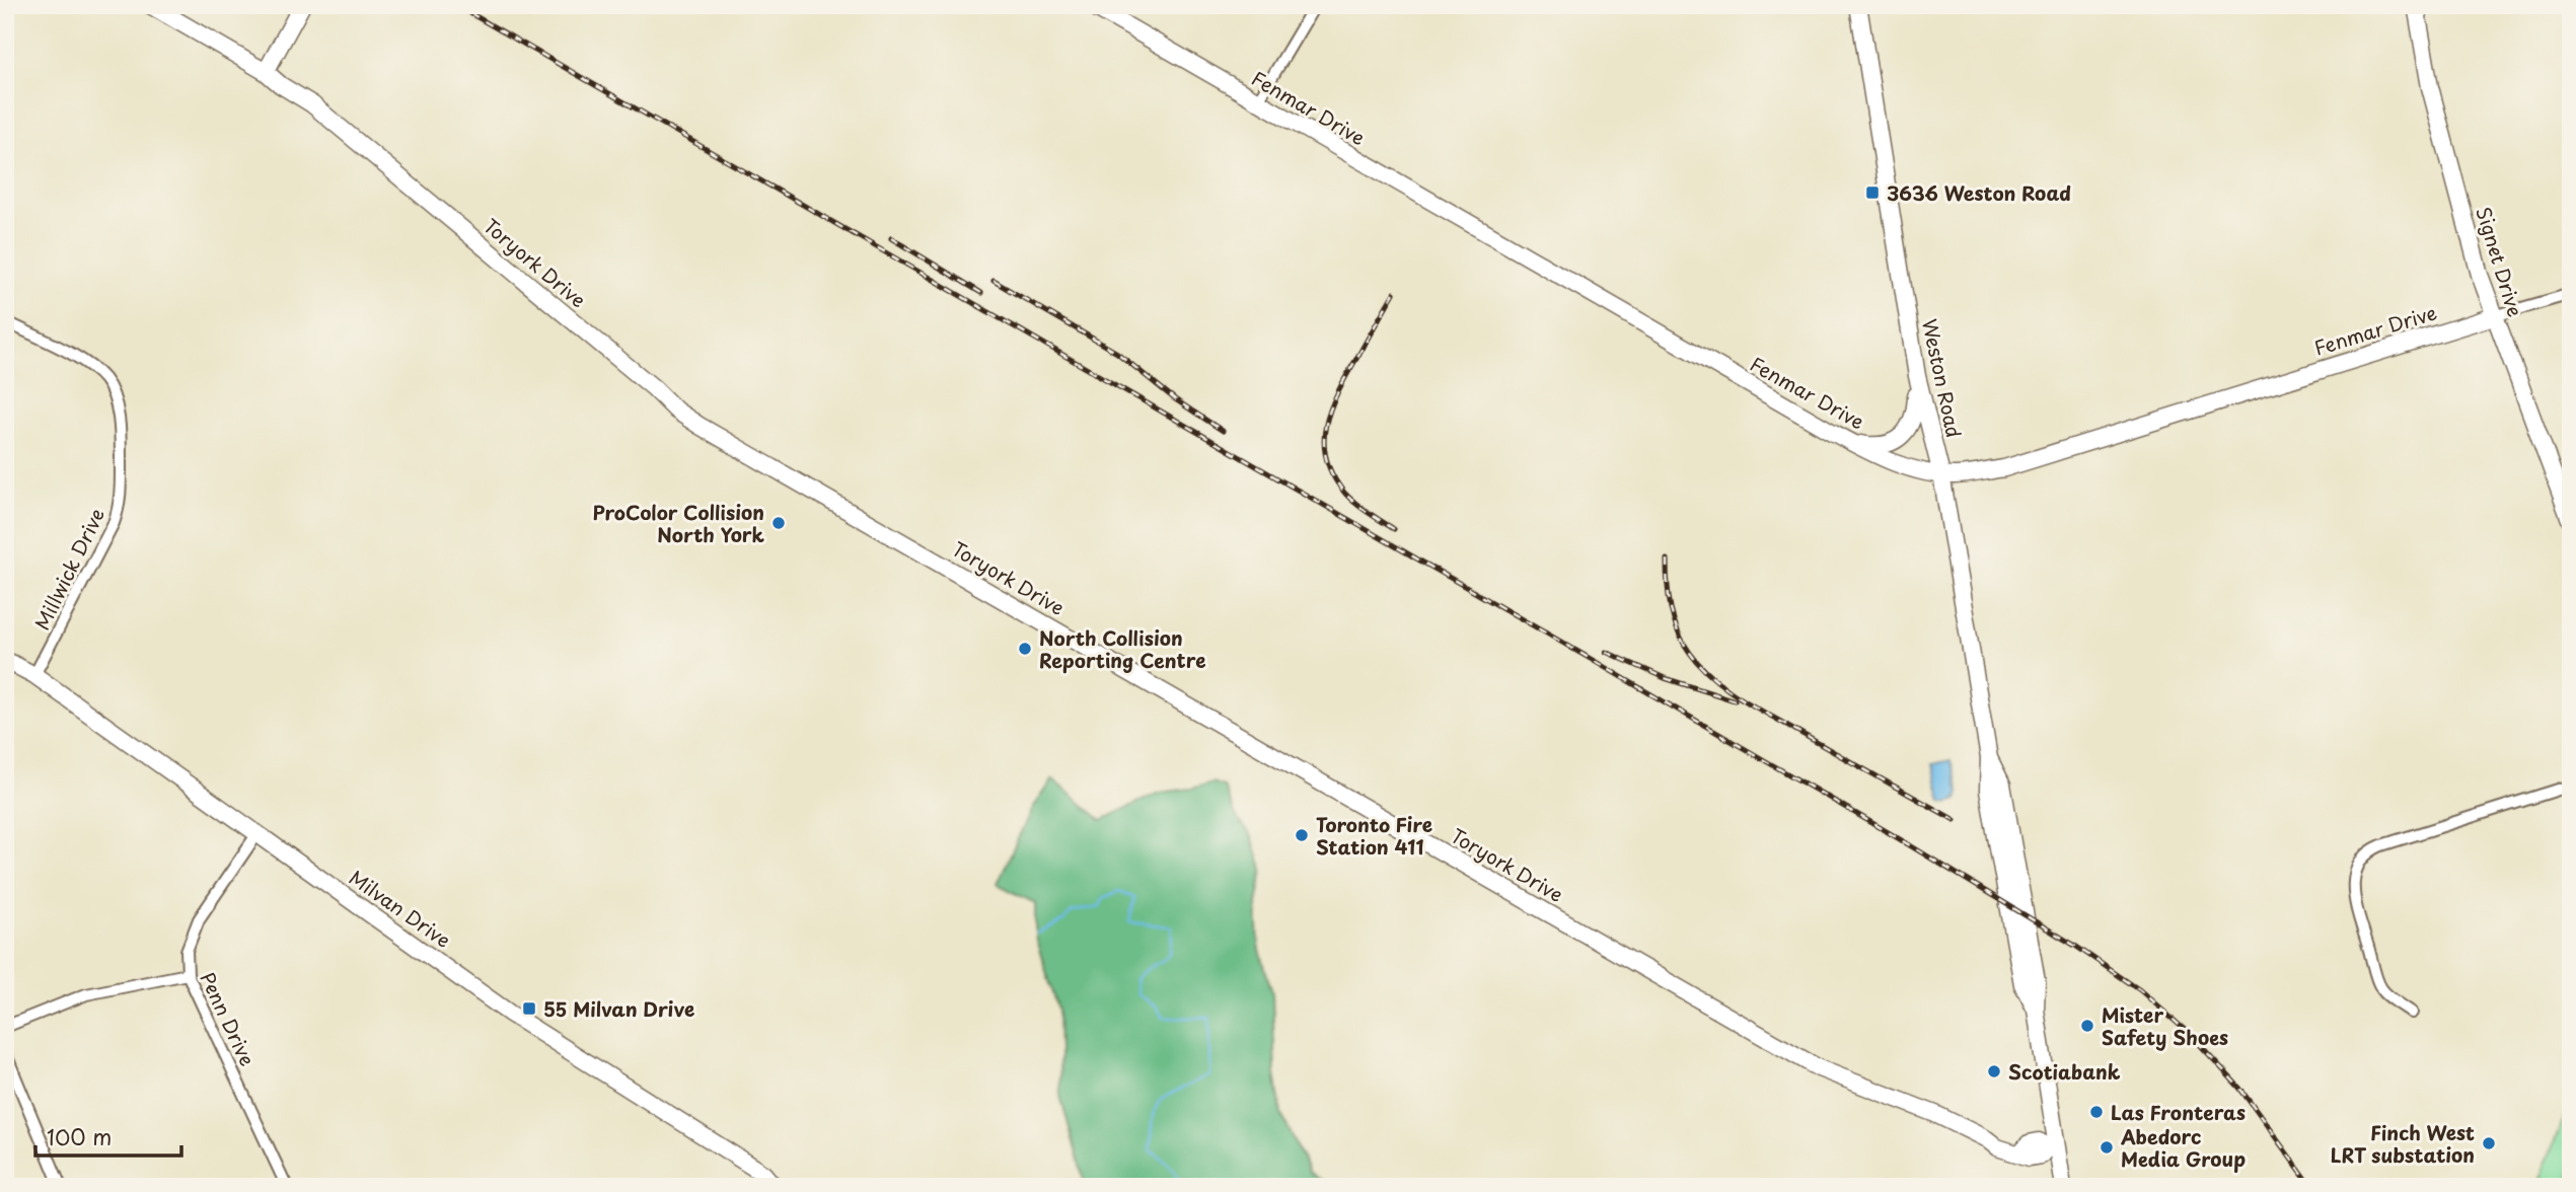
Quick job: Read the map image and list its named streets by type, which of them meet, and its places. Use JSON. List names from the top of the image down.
{
  "streets": {
    "street": [
      "Fenmar Drive",
      "Signet Drive",
      "Toryork Drive",
      "Weston Road",
      "Millwick Drive",
      "Milvan Drive",
      "Penn Drive"
    ]
  },
  "crossings": [
    ["Fenmar Drive", "Signet Drive"],
    ["Fenmar Drive", "Weston Road"],
    ["Toryork Drive", "Weston Road"],
    ["Millwick Drive", "Milvan Drive"],
    ["Milvan Drive", "Penn Drive"]
  ],
  "places": {
    "transit": ["3636 Weston Road", "55 Milvan Drive"],
    "other": [
      "ProColor Collision North York",
      "North Collision Reporting Centre",
      "Toronto Fire Station 411",
      "Mister Safety Shoes",
      "Scotiabank",
      "Las Fronteras",
      "Finch West LRT substation",
      "Abedorc Media Group"
    ]
  },
  "scale_bar": "100 m"
}
